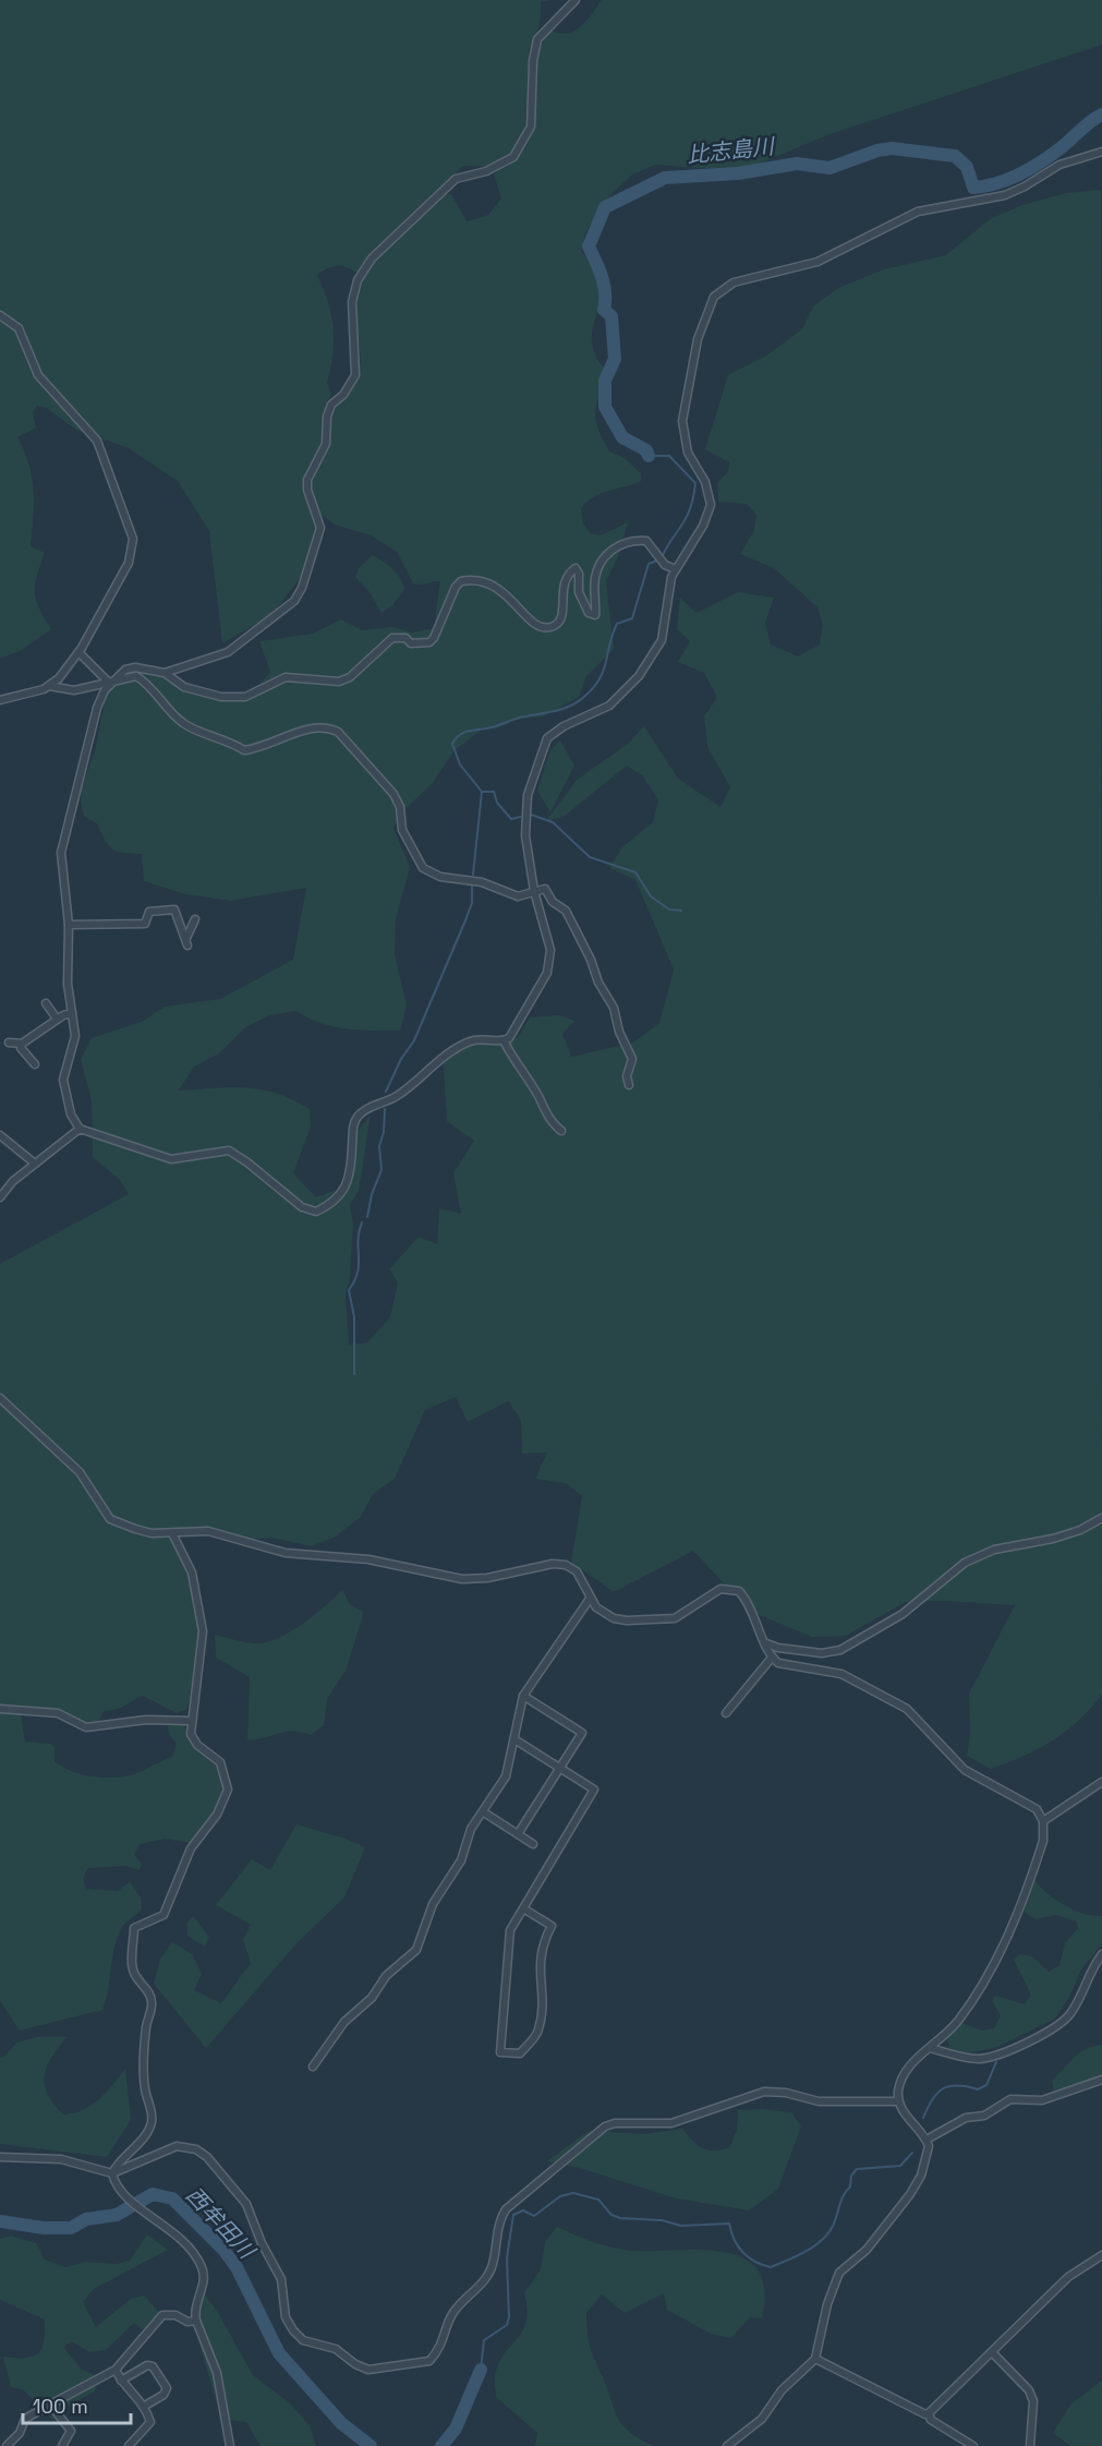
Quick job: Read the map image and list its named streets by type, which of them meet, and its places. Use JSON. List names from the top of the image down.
{
  "water": ["比志島川", "西牟田川"],
  "scale_bar": "100 m"
}
